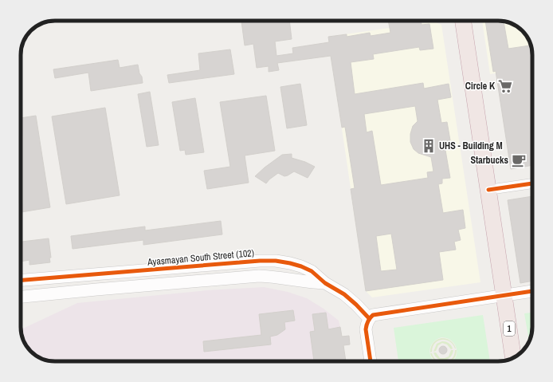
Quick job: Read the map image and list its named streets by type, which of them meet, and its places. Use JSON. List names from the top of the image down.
{
  "streets": {
    "highway": ["1"],
    "street": ["Ayasmayan South Street (102)"]
  },
  "places": {
    "supermarket": ["Circle K"],
    "building": ["UHS - Building M"],
    "cafe": ["Starbucks"]
  }
}
